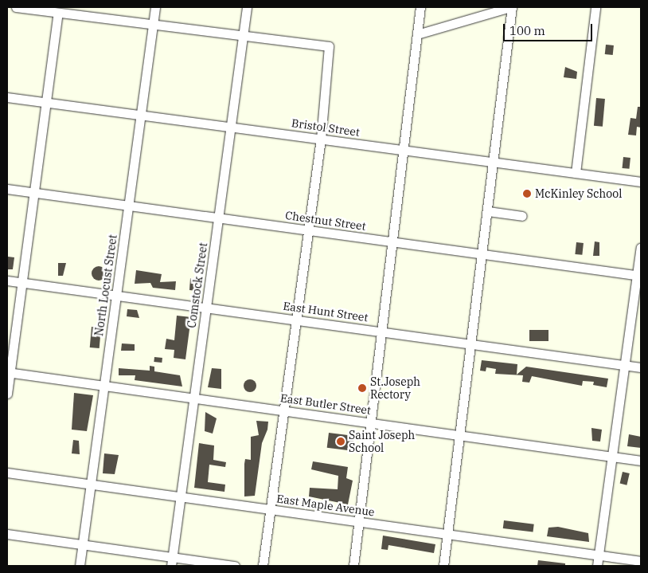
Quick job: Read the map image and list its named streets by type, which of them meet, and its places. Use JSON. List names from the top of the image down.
{
  "streets": {
    "street": [
      "Bristol Street",
      "Chestnut Street",
      "North Locust Street",
      "Comstock Street",
      "East Hunt Street",
      "East Butler Street",
      "East Maple Avenue"
    ]
  },
  "crossings": [
    ["Bristol Street", "North Locust Street"],
    ["Bristol Street", "Comstock Street"],
    ["Chestnut Street", "North Locust Street"],
    ["Chestnut Street", "Comstock Street"],
    ["North Locust Street", "East Hunt Street"],
    ["North Locust Street", "East Butler Street"],
    ["North Locust Street", "East Maple Avenue"],
    ["Comstock Street", "East Hunt Street"],
    ["Comstock Street", "East Butler Street"],
    ["Comstock Street", "East Maple Avenue"]
  ],
  "places": ["McKinley School", "St.Joseph Rectory", "Saint Joseph School"],
  "scale_bar": "100 m"
}
